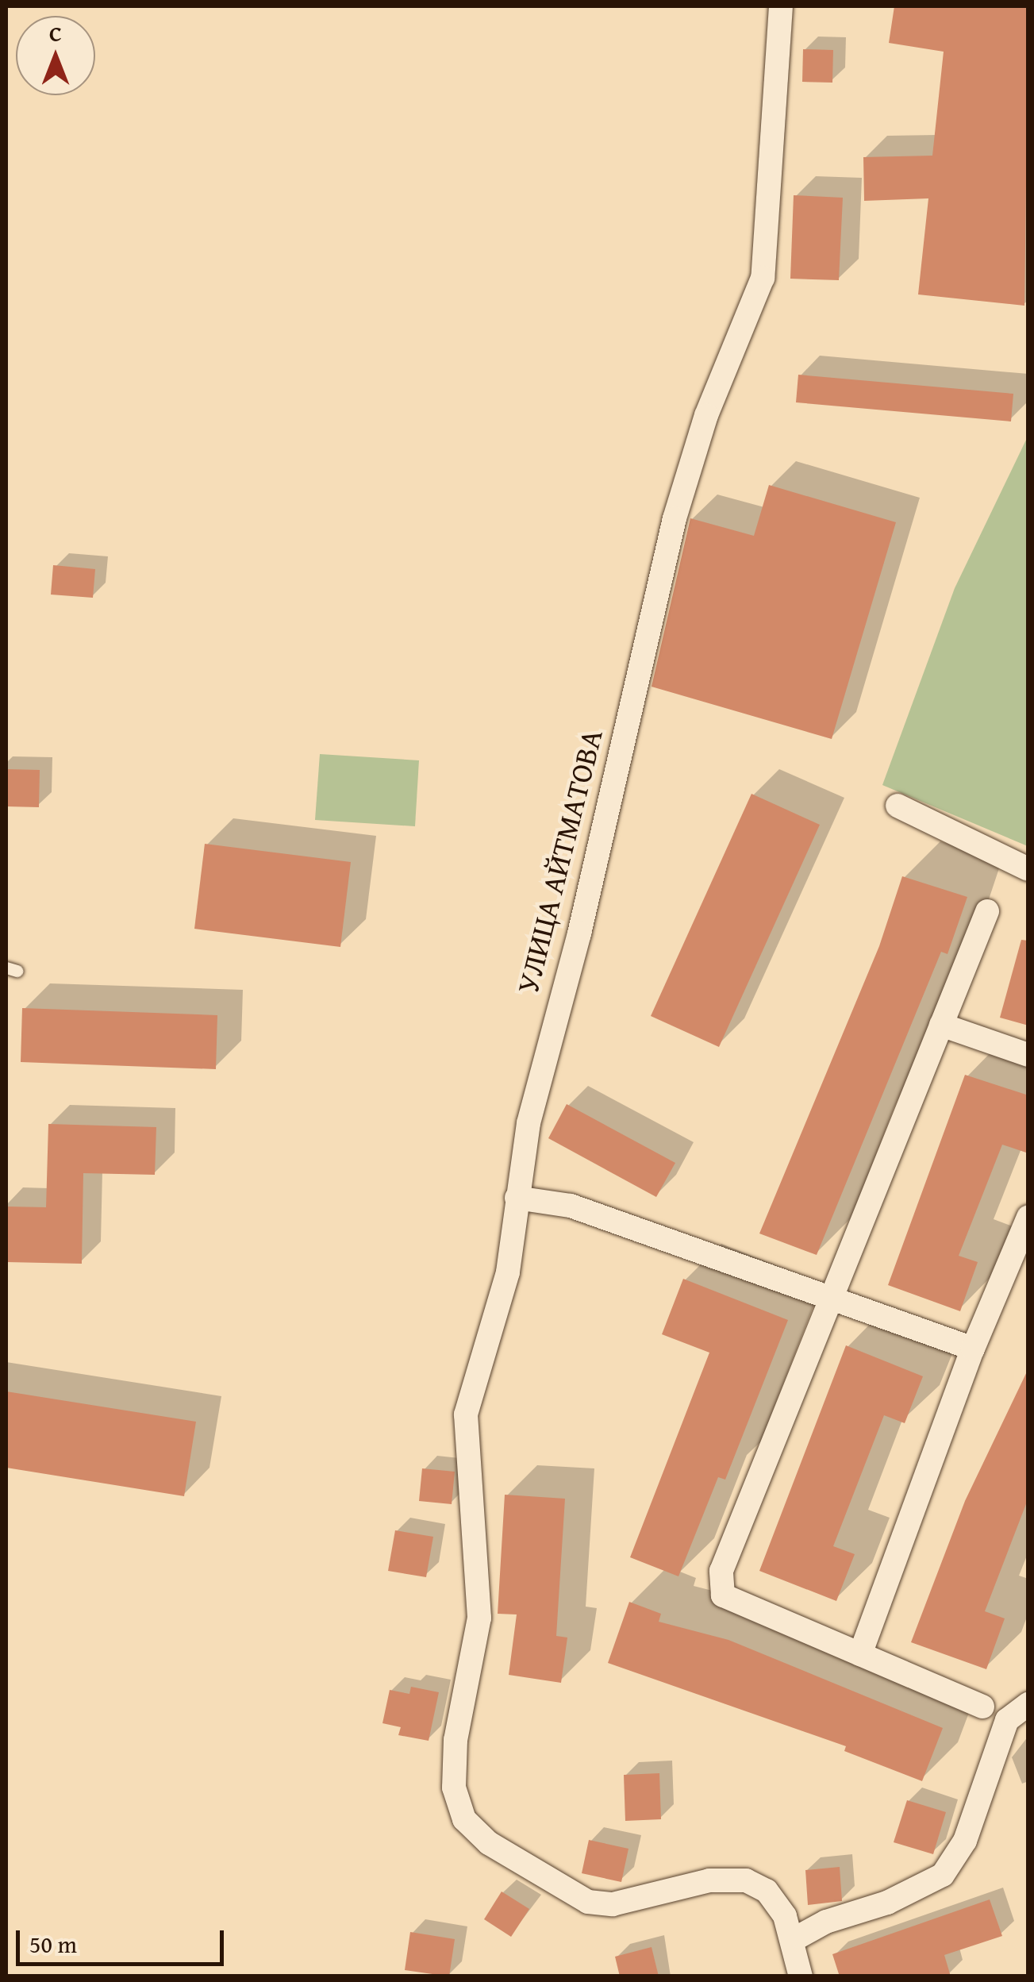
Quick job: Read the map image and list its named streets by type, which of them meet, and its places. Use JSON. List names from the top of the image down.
{
  "streets": {
    "street": ["УЛИЦА АЙТМАТОВА"]
  },
  "scale_bar": "50 m",
  "north": "top"
}
